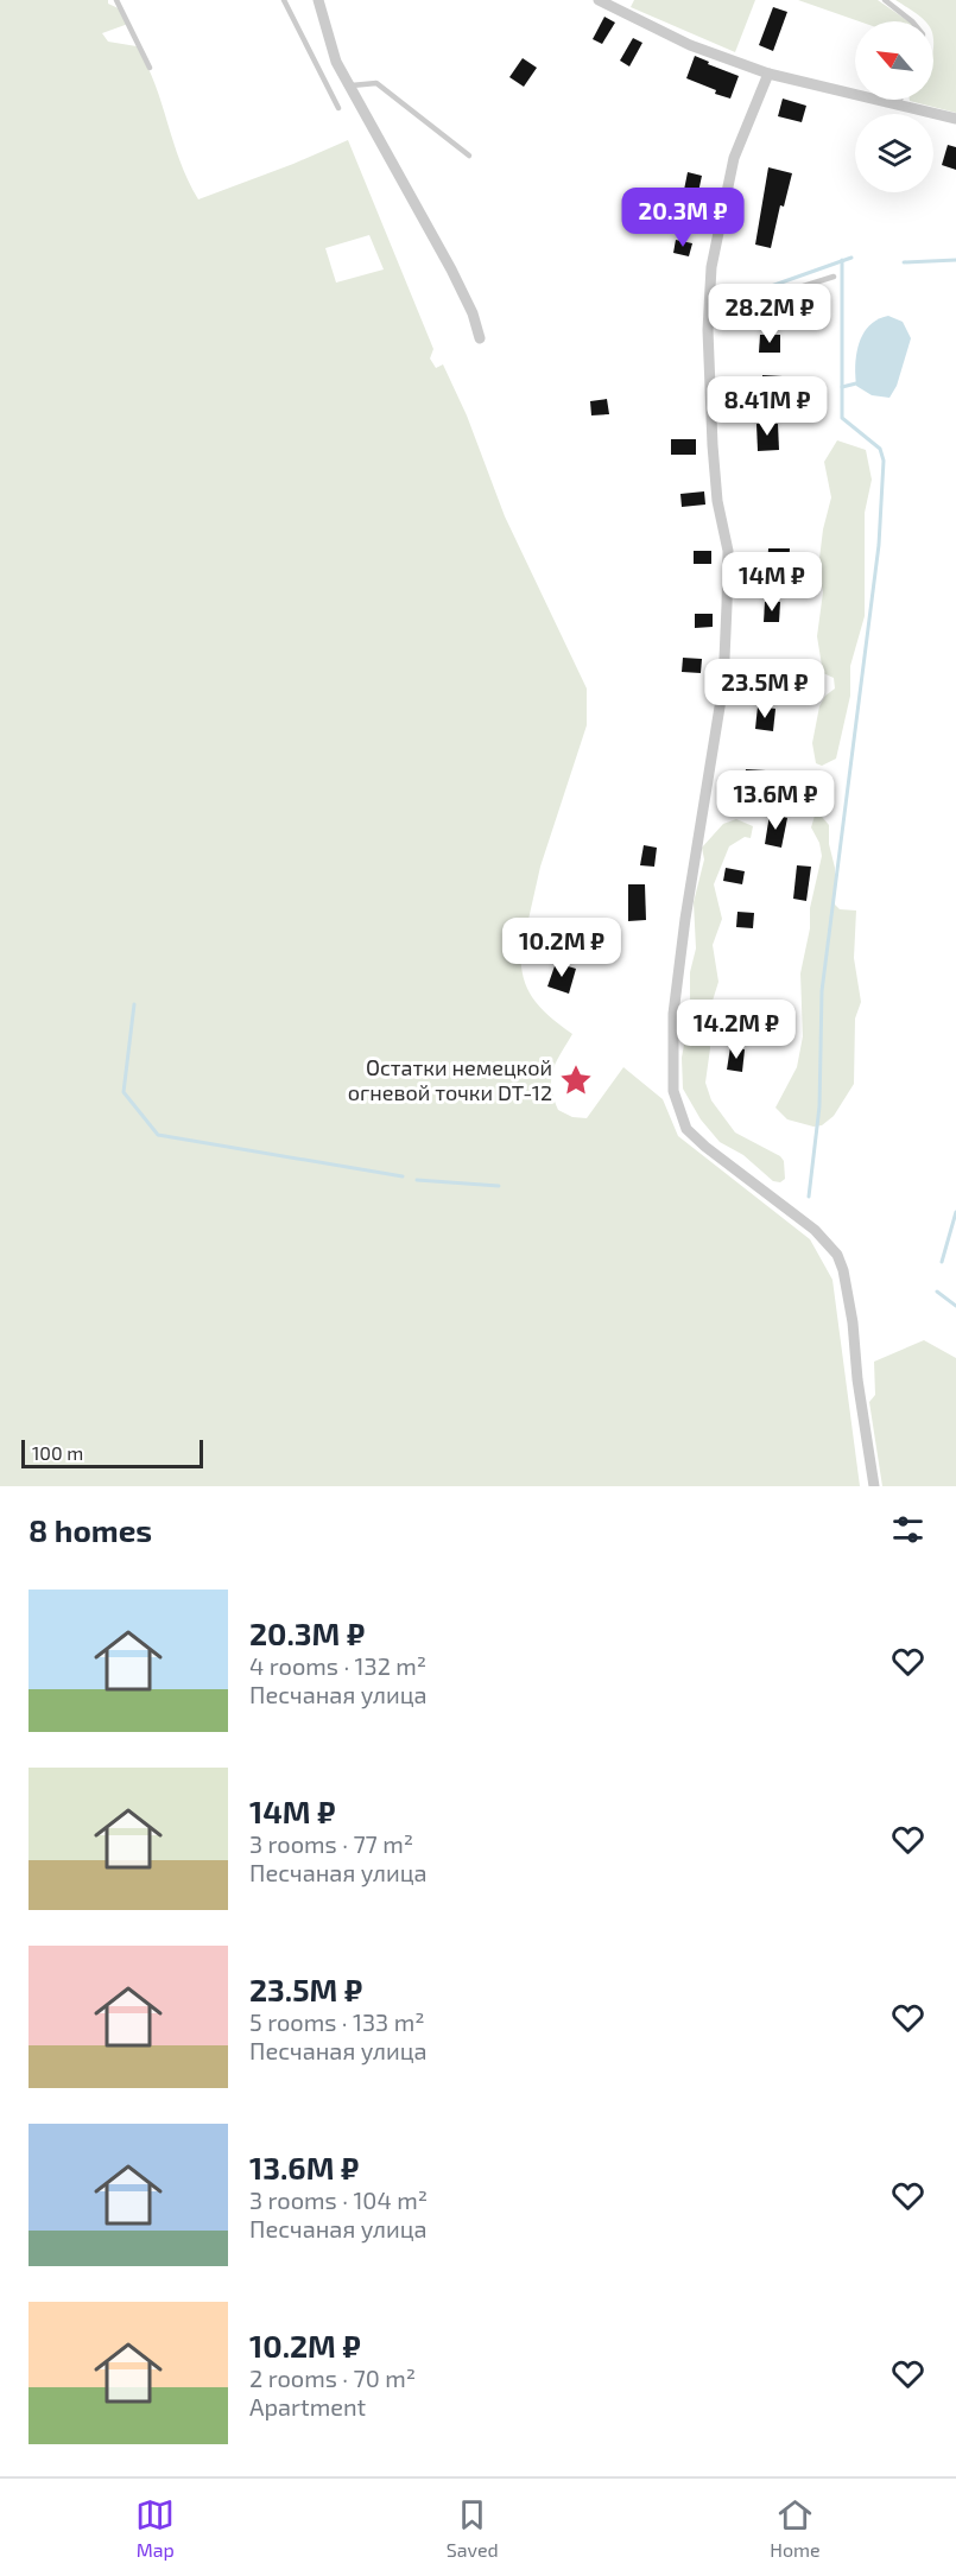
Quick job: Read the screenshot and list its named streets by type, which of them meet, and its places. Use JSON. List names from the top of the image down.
{
  "places": {
    "place": ["Остатки немецкой огневой точки DT-12"]
  },
  "scale_bar": "100 m",
  "north": "top left",
  "page": {
    "price": [
      "20.3M ₽",
      "28.2M ₽",
      "8.41M ₽",
      "14M ₽",
      "23.5M ₽",
      "13.6M ₽",
      "10.2M ₽",
      "14.2M ₽"
    ],
    "scale": "100 m",
    "heading": "8 homes",
    "list": [
      {
        "name": "20.3M ₽",
        "note": "4 rooms · 132 m² · Песчаная улица"
      },
      {
        "name": "14M ₽",
        "note": "3 rooms · 77 m² · Песчаная улица"
      },
      {
        "name": "23.5M ₽",
        "note": "5 rooms · 133 m² · Песчаная улица"
      },
      {
        "name": "13.6M ₽",
        "note": "3 rooms · 104 m² · Песчаная улица"
      },
      {
        "name": "10.2M ₽",
        "note": "2 rooms · 70 m² · Apartment"
      }
    ],
    "tabs": ["Map", "Saved", "Home"]
  }
}
